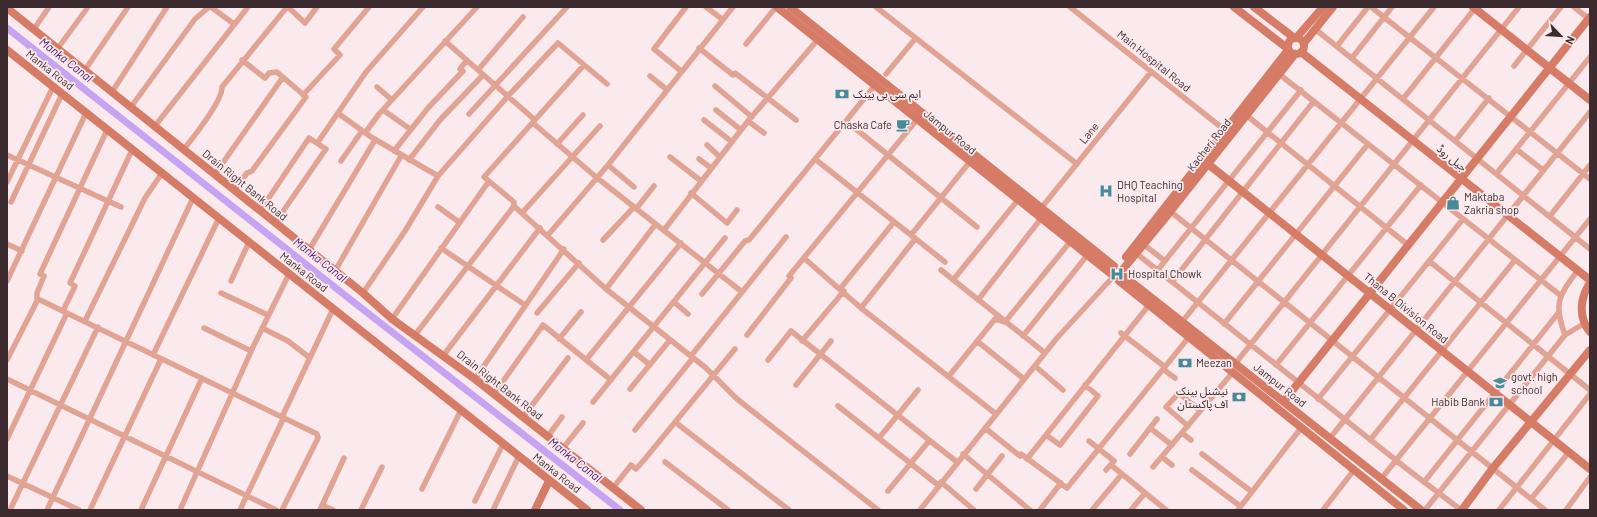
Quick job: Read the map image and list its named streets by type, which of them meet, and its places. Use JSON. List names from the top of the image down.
{
  "streets": {
    "main road": [
      "Manka Road",
      "Jampur Road",
      "Kacheri Road",
      "جیل روڈ",
      "Drain Right Bank Road",
      "Thana B Division Road"
    ],
    "street": ["Main Hospital Road", "Lane"]
  },
  "crossings": [
    ["Main Hospital Road", "Lane"],
    ["Main Hospital Road", "Kacheri Road"],
    ["Jampur Road", "Lane"],
    ["Jampur Road", "Kacheri Road"],
    ["Kacheri Road", "جیل روڈ"],
    ["Kacheri Road", "Thana B Division Road"]
  ],
  "water": ["Manka Canal"],
  "places": {
    "bank": [
      "ایم سی بی بینک",
      "Meezan",
      "نیشنل بینک آف پاکستان",
      "Habib Bank"
    ],
    "cafe": ["Chaska Cafe"],
    "hospital": ["DHQ Teaching Hospital", "Hospital Chowk"],
    "shop": ["Maktaba Zakria shop"],
    "school or university": ["govt. high school"]
  },
  "north": "bottom right"
}
